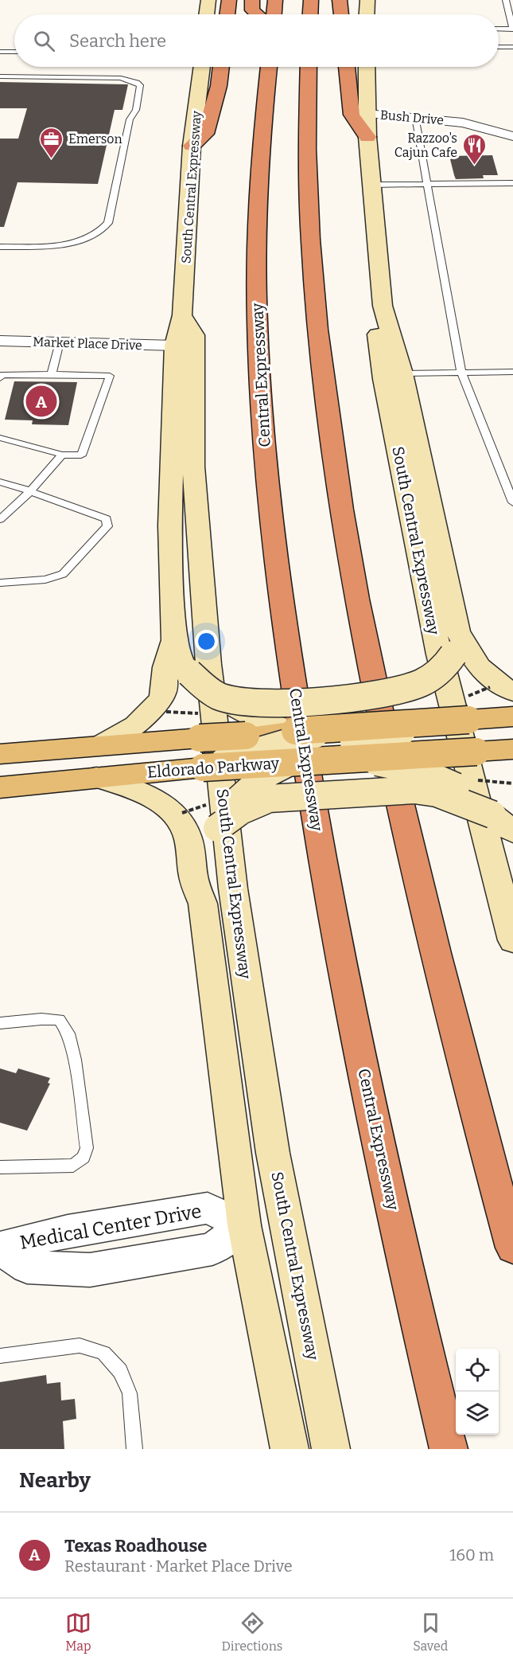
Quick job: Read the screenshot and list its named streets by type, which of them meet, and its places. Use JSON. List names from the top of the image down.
{
  "streets": {
    "highway": ["Central Expressway"],
    "main road": ["South Central Expressway", "Eldorado Parkway"],
    "street": ["Bush Drive", "Market Place Drive", "Medical Center Drive"]
  },
  "crossings": [
    ["Bush Drive", "South Central Expressway"],
    ["South Central Expressway", "Market Place Drive"],
    ["South Central Expressway", "Medical Center Drive"]
  ],
  "places": {
    "office": ["Emerson"],
    "restaurant": ["Razzoo's Cajun Cafe"]
  },
  "page": {
    "search": "Search here",
    "pins": "A",
    "heading": "Nearby",
    "list": [
      {
        "mark": "A",
        "name": "Texas Roadhouse",
        "note": "Restaurant · Market Place Drive",
        "value": "160 m"
      }
    ],
    "nav": ["Map", "Directions", "Saved"]
  }
}
